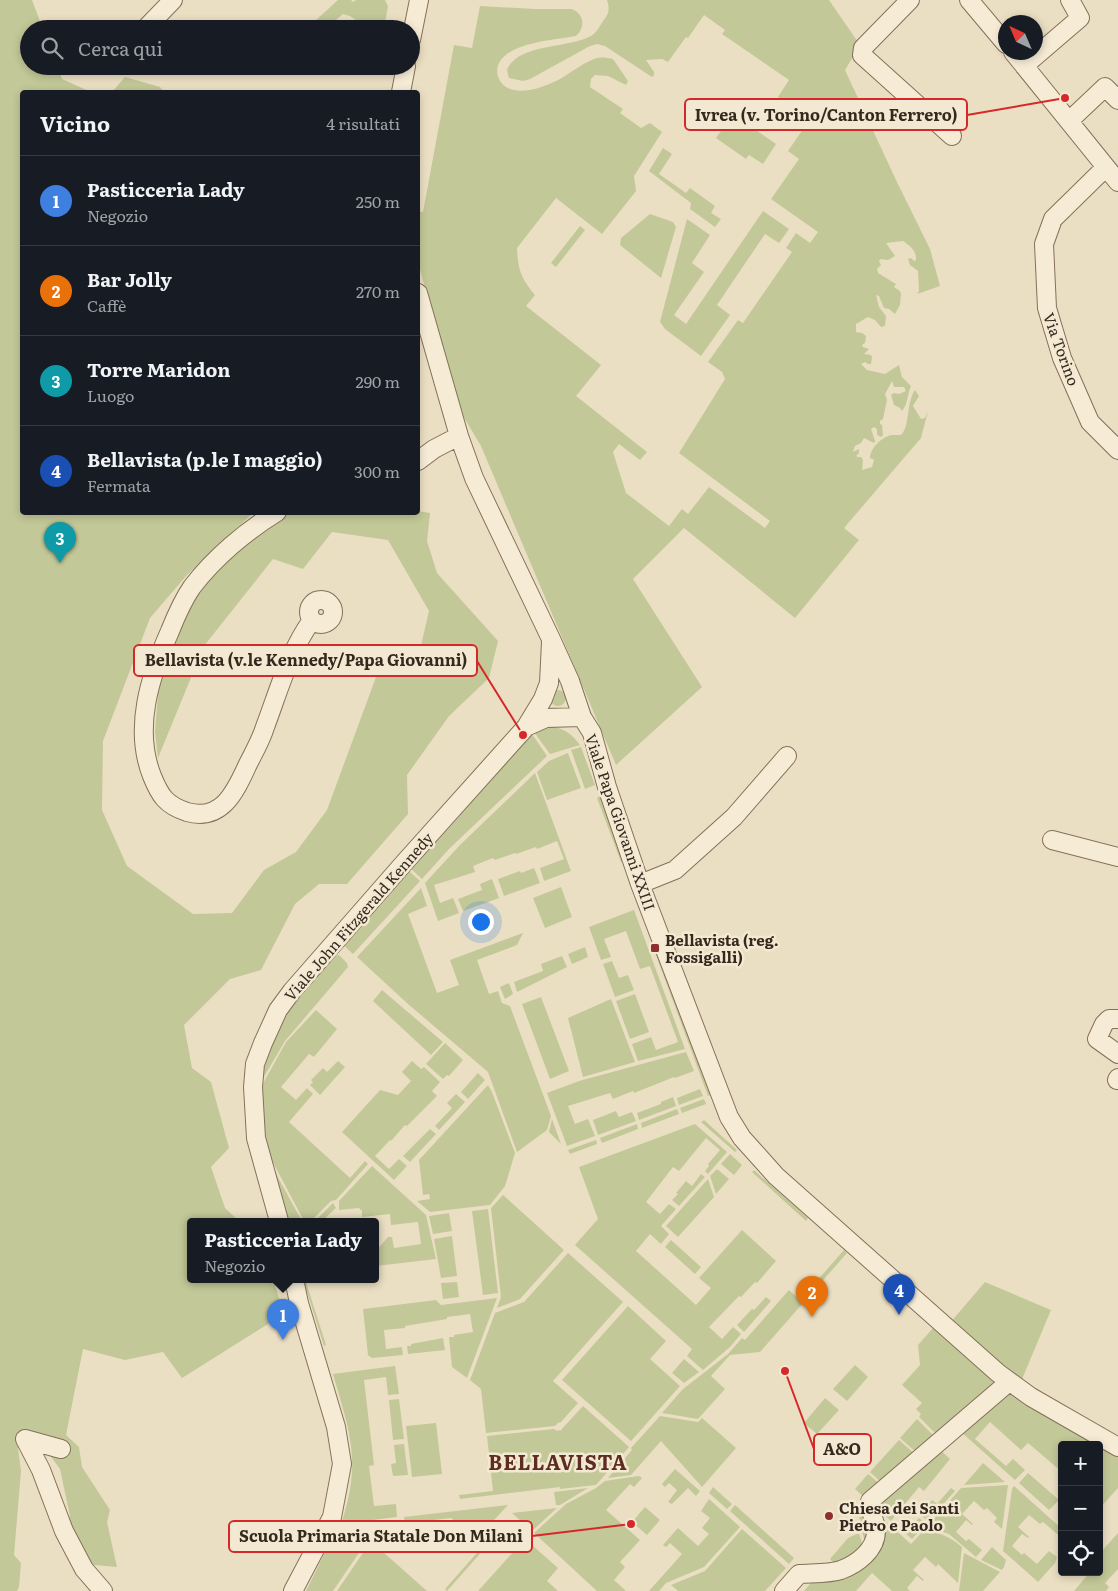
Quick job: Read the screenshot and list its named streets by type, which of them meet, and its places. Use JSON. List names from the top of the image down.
{
  "streets": {
    "street": ["Via Torino", "Viale Papa Giovanni XXIII", "Viale John Fitzgerald Kennedy"]
  },
  "crossings": [
    ["Viale Papa Giovanni XXIII", "Viale John Fitzgerald Kennedy"]
  ],
  "districts": ["BELLAVISTA"],
  "places": {
    "other": [
      "Ivrea (v. Torino/Canton Ferrero)",
      "Bellavista (v.le Kennedy/Papa Giovanni)",
      "A&O",
      "Chiesa dei Santi Pietro e Paolo",
      "Scuola Primaria Statale Don Milani"
    ],
    "transit": ["Bellavista (reg. Fossigalli)"]
  },
  "north": "top left",
  "page": {
    "search": "Cerca qui",
    "heading": ["Vicino", "4 risultati"],
    "list": [
      {
        "mark": "1",
        "name": "Pasticceria Lady",
        "note": "Negozio",
        "value": "250 m"
      },
      {
        "mark": "2",
        "name": "Bar Jolly",
        "note": "Caffè",
        "value": "270 m"
      },
      {
        "mark": "3",
        "name": "Torre Maridon",
        "note": "Luogo",
        "value": "290 m"
      },
      {
        "mark": "4",
        "name": "Bellavista (p.le I maggio)",
        "note": "Fermata",
        "value": "300 m"
      }
    ],
    "pins": [
      "3",
      "4",
      "2",
      "1"
    ],
    "popup": ["Pasticceria Lady", "Negozio"],
    "map_buttons": ["+", "−"]
  }
}
